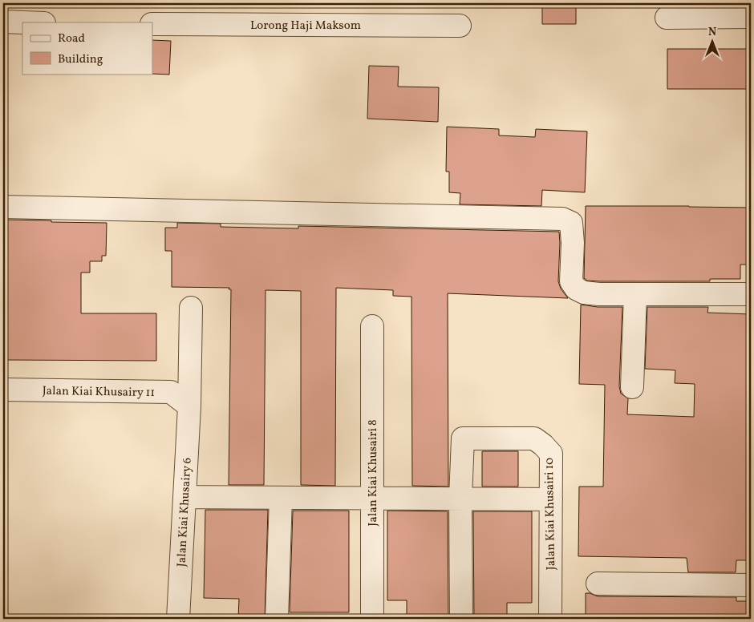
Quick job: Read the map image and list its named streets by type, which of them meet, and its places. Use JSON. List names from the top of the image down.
{
  "streets": {
    "street": [
      "Lorong Haji Maksom",
      "Jalan Kiai Khusairy 11",
      "Jalan Kiai Khusairi 8",
      "Jalan Kiai Khusairy 6",
      "Jalan Kiai Khusairi 10"
    ]
  },
  "crossings": [
    ["Jalan Kiai Khusairy 11", "Jalan Kiai Khusairy 6"]
  ],
  "legend": ["Road", "Building"],
  "north": "top"
}
